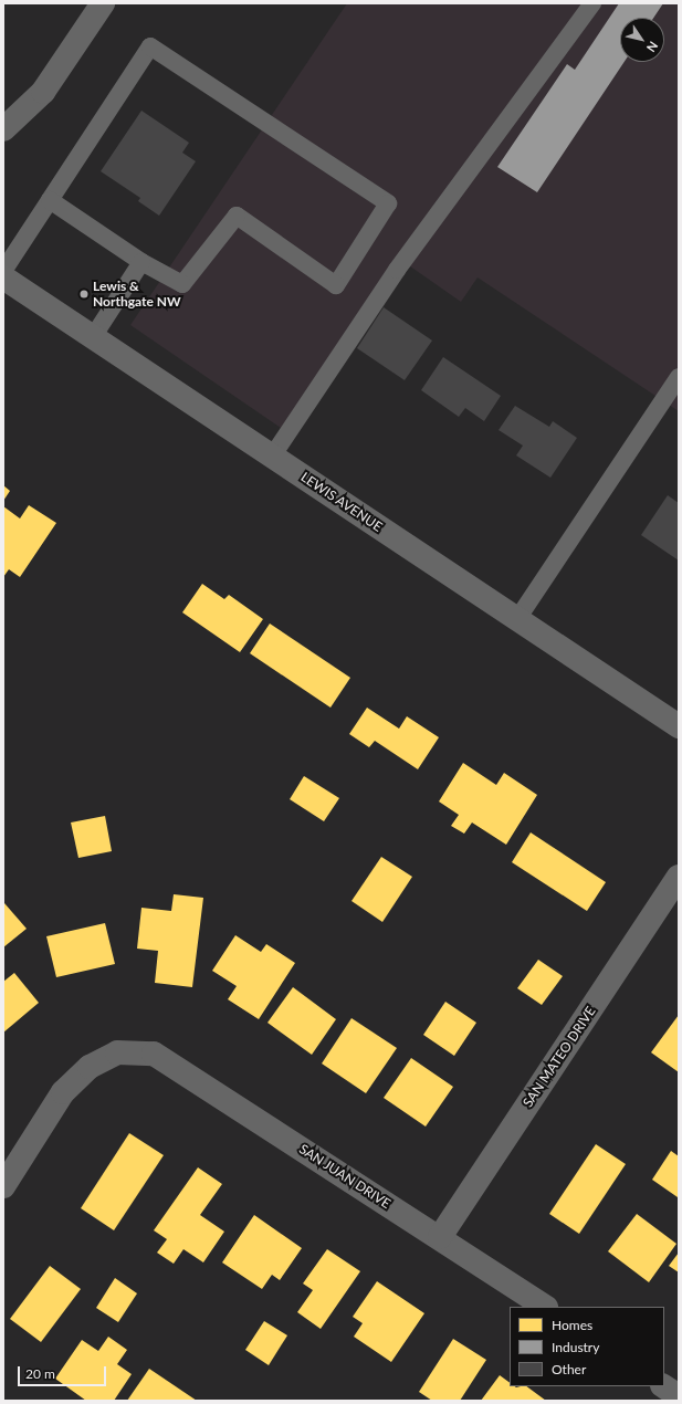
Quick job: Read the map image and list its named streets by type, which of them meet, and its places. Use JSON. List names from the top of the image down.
{
  "streets": {
    "main road": ["LEWIS AVENUE"],
    "street": ["SAN MATEO DRIVE", "SAN JUAN DRIVE"]
  },
  "crossings": [
    ["SAN MATEO DRIVE", "SAN JUAN DRIVE"]
  ],
  "places": ["Lewis & Northgate NW"],
  "legend": ["Homes", "Industry", "Other"],
  "scale_bar": "20 m",
  "north": "bottom right"
}
